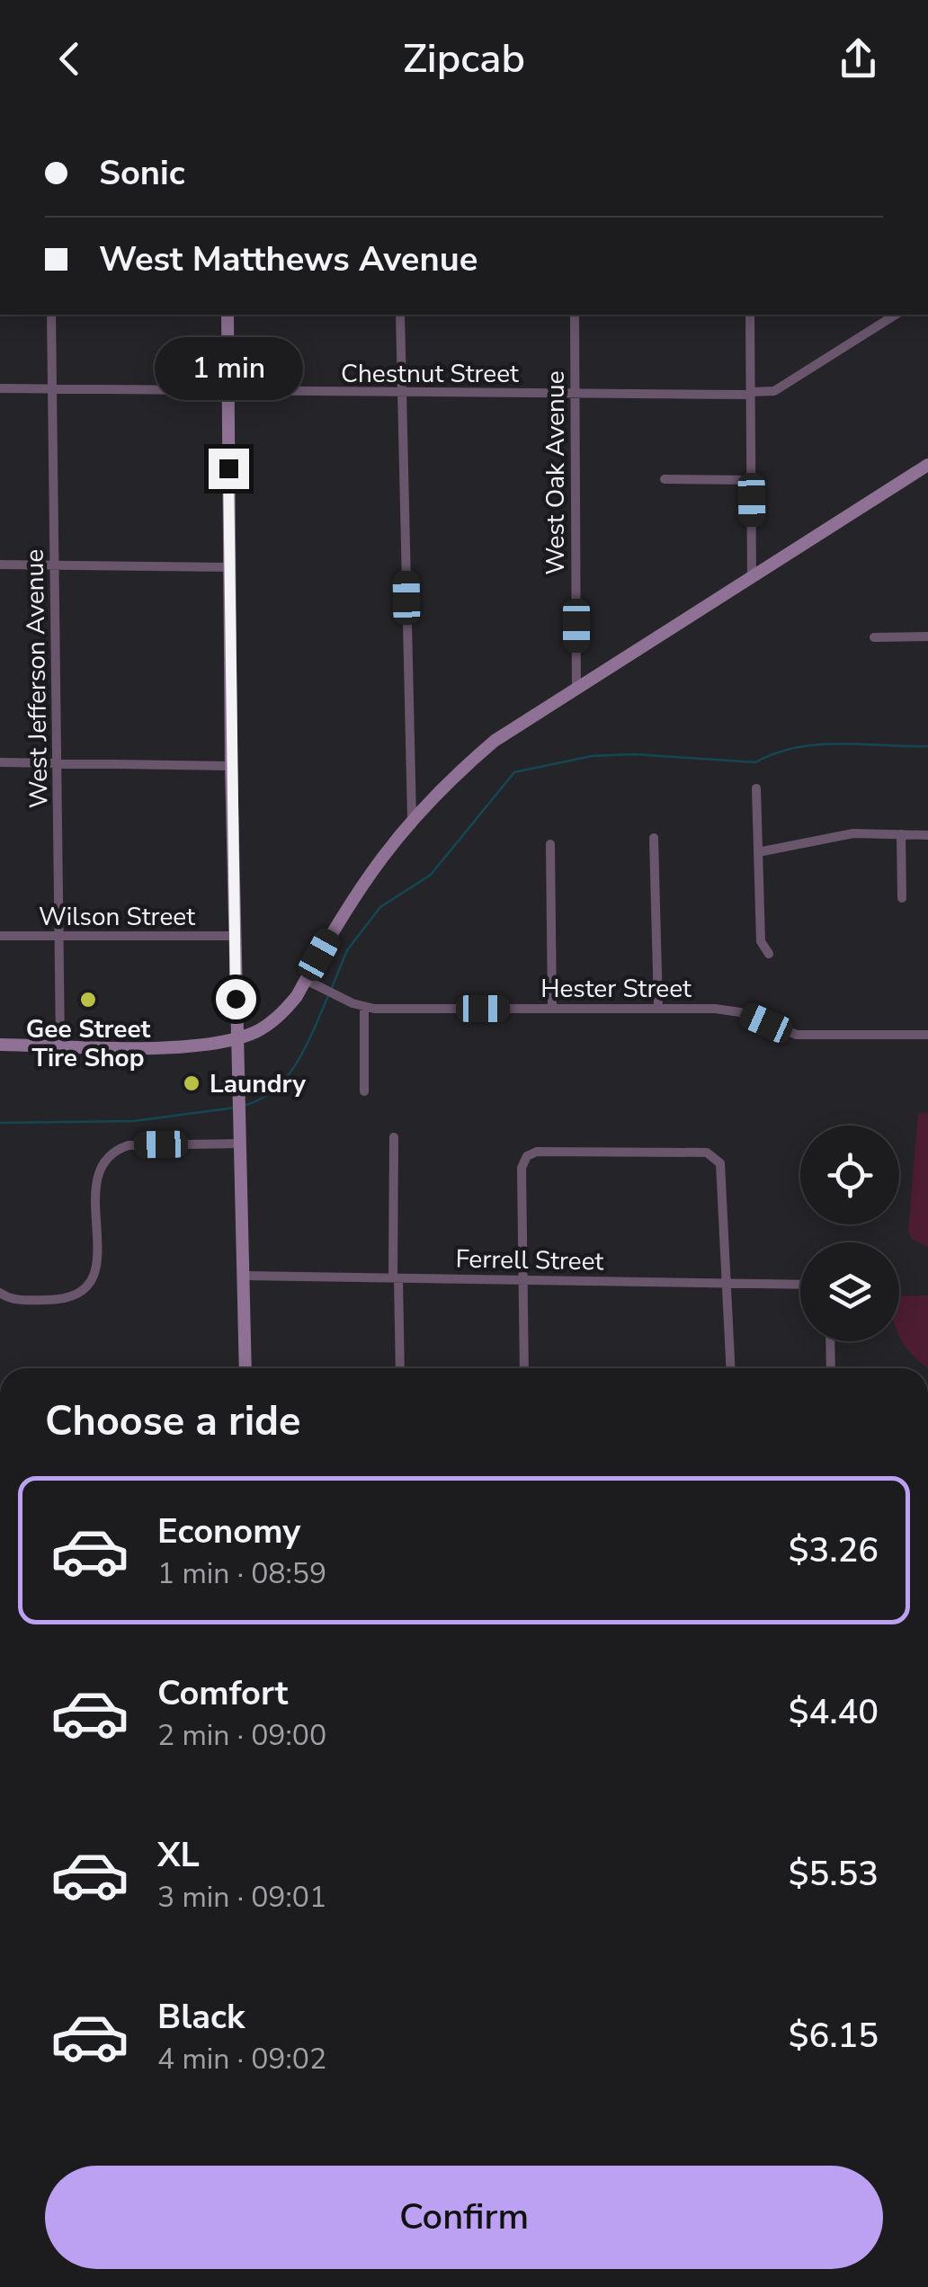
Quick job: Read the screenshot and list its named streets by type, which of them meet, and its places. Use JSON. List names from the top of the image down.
{
  "streets": {
    "street": [
      "Chestnut Street",
      "West Oak Avenue",
      "West Jefferson Avenue",
      "Wilson Street",
      "Hester Street",
      "Ferrell Street"
    ]
  },
  "crossings": [
    ["Chestnut Street", "West Oak Avenue"],
    ["Chestnut Street", "West Jefferson Avenue"],
    ["West Jefferson Avenue", "Wilson Street"]
  ],
  "places": ["Gee Street Tire Shop", "Laundry"],
  "page": {
    "header": "Zipcab",
    "banner": ["Sonic", "West Matthews Avenue"],
    "bubble": "1 min",
    "heading": "Choose a ride",
    "list": [
      {
        "name": "Economy",
        "note": "1 min · 08:59",
        "value": "$3.26"
      },
      {
        "name": "Comfort",
        "note": "2 min · 09:00",
        "value": "$4.40"
      },
      {
        "name": "XL",
        "note": "3 min · 09:01",
        "value": "$5.53"
      },
      {
        "name": "Black",
        "note": "4 min · 09:02",
        "value": "$6.15"
      }
    ],
    "buttons": "Confirm"
  }
}
